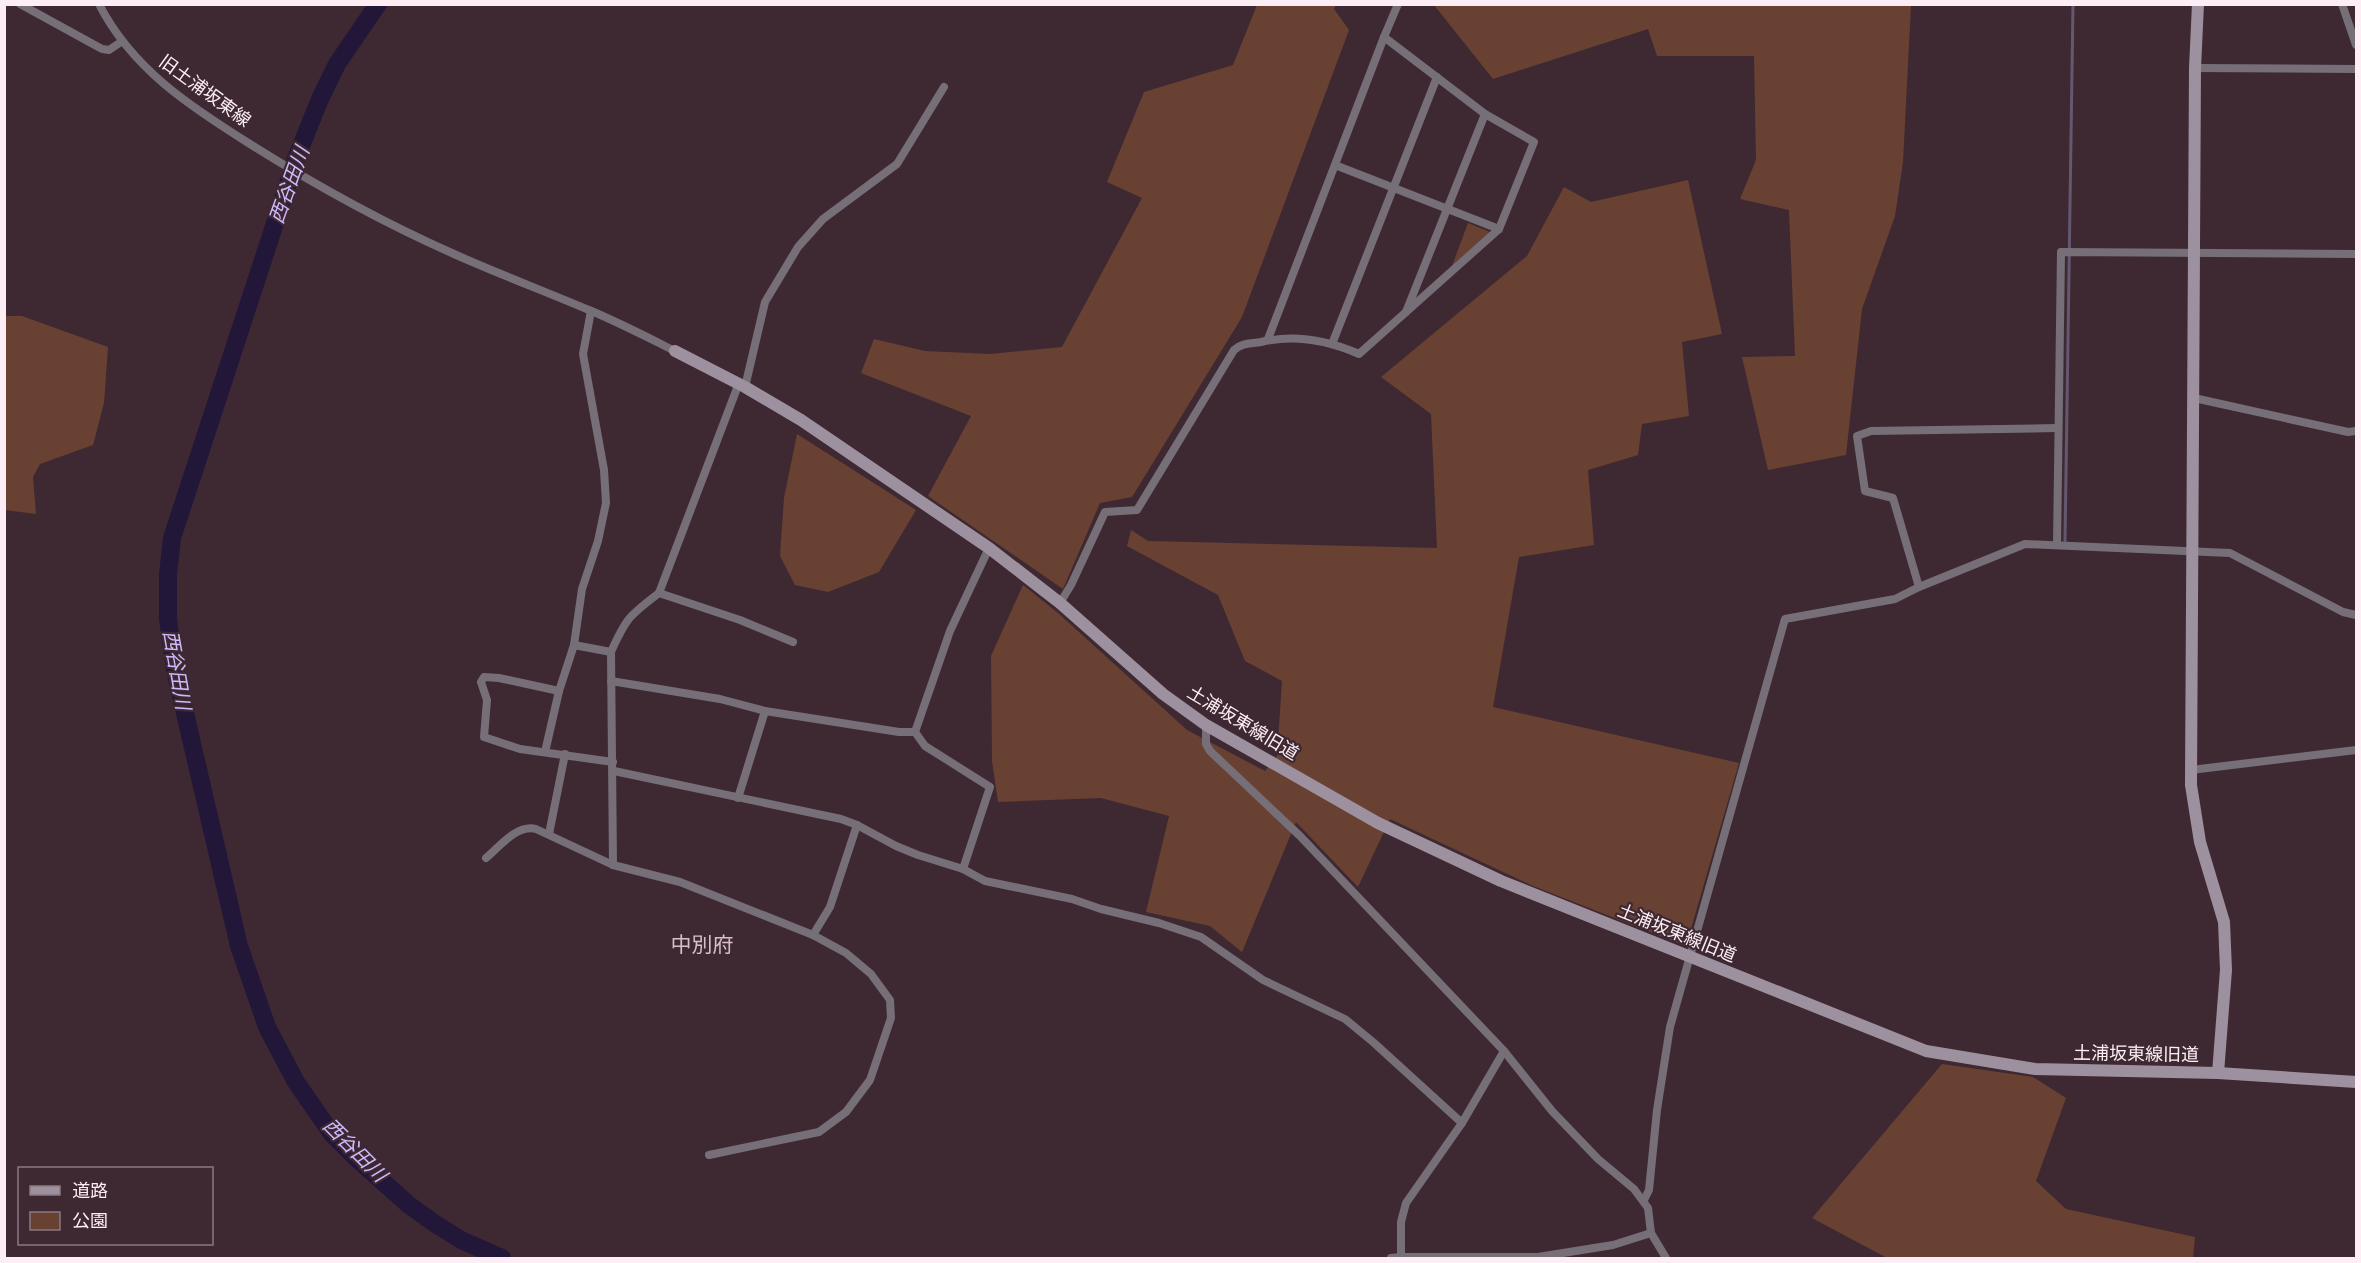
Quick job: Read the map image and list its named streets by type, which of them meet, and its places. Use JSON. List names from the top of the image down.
{
  "streets": {
    "street": ["旧土浦坂東線", "土浦坂東線旧道"]
  },
  "crossings": [
    ["旧土浦坂東線", "土浦坂東線旧道"]
  ],
  "districts": ["中別府"],
  "water": ["西谷田川"],
  "legend": ["道路", "公園"]
}
